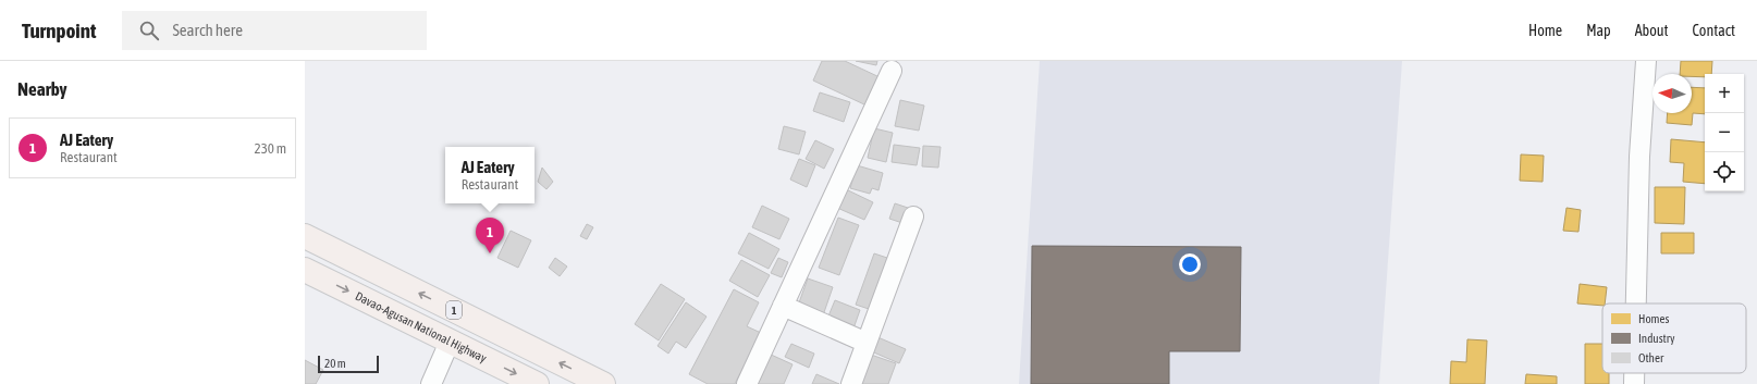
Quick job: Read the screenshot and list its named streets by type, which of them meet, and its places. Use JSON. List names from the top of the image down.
{
  "streets": {
    "highway": ["1", "Davao-Agusan National Highway"]
  },
  "legend": ["Homes", "Industry", "Other"],
  "scale_bar": "20 m",
  "north": "left",
  "page": {
    "header": "Turnpoint",
    "search": "Search here",
    "nav": [
      "Home",
      "Map",
      "About",
      "Contact"
    ],
    "heading": "Nearby",
    "map_buttons": ["+", "−"],
    "list": [
      {
        "mark": "1",
        "name": "AJ Eatery",
        "note": "Restaurant",
        "value": "230 m"
      }
    ],
    "popup": ["AJ Eatery", "Restaurant"],
    "pins": "1",
    "scale": "20 m"
  }
}
